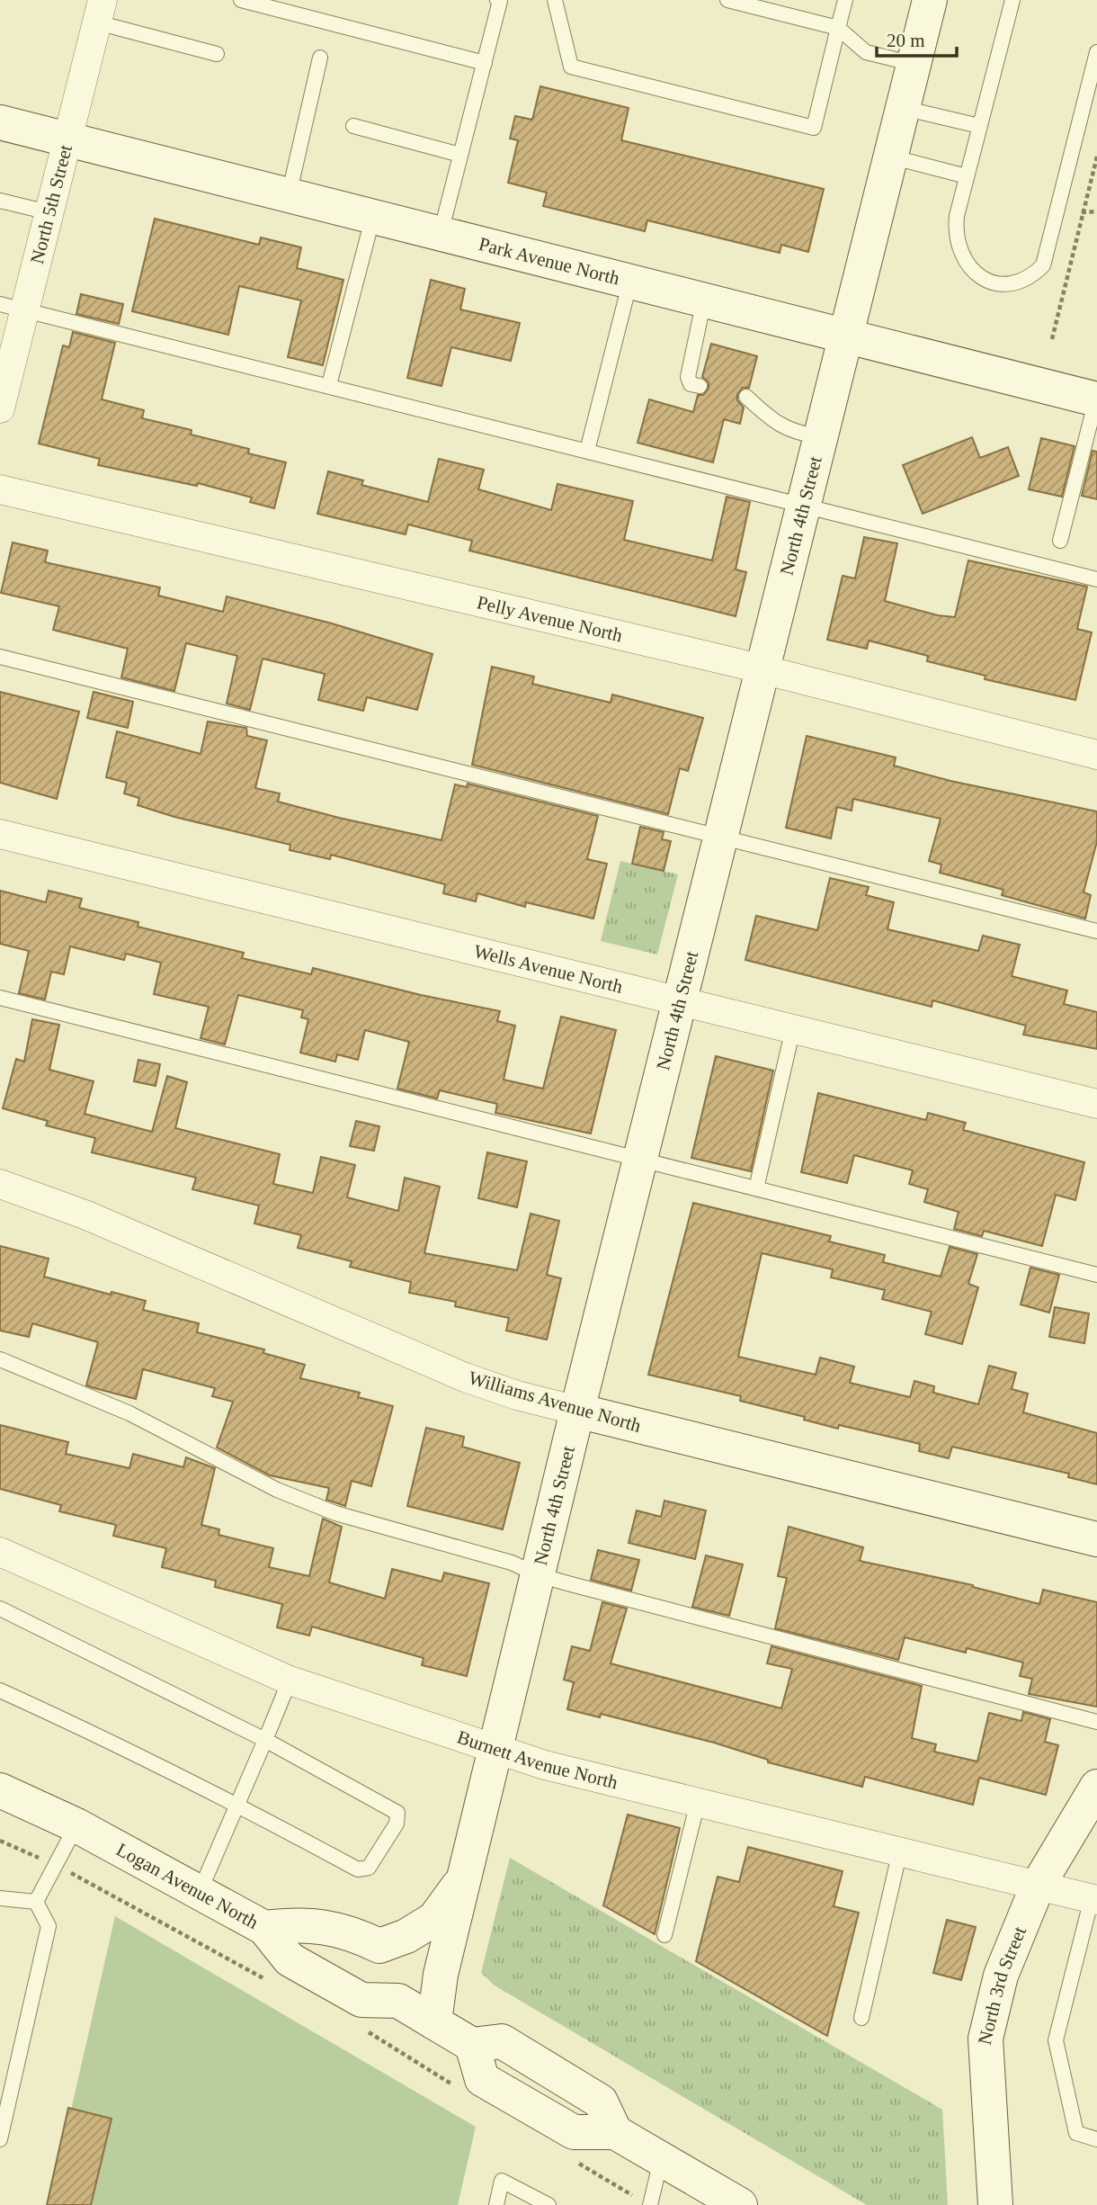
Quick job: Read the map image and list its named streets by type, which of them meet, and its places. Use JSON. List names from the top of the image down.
{
  "streets": {
    "main road": [
      "Park Avenue North",
      "North 4th Street",
      "Williams Avenue North",
      "Logan Avenue North",
      "North 3rd Street"
    ],
    "street": [
      "North 5th Street",
      "Pelly Avenue North",
      "Wells Avenue North",
      "Burnett Avenue North"
    ]
  },
  "crossings": [
    ["North 5th Street", "Park Avenue North"],
    ["Park Avenue North", "North 4th Street"],
    ["North 4th Street", "Pelly Avenue North"],
    ["North 4th Street", "Wells Avenue North"],
    ["North 4th Street", "Williams Avenue North"],
    ["North 4th Street", "Burnett Avenue North"],
    ["North 4th Street", "Logan Avenue North"],
    ["Burnett Avenue North", "North 3rd Street"]
  ],
  "scale_bar": "20 m"
}
